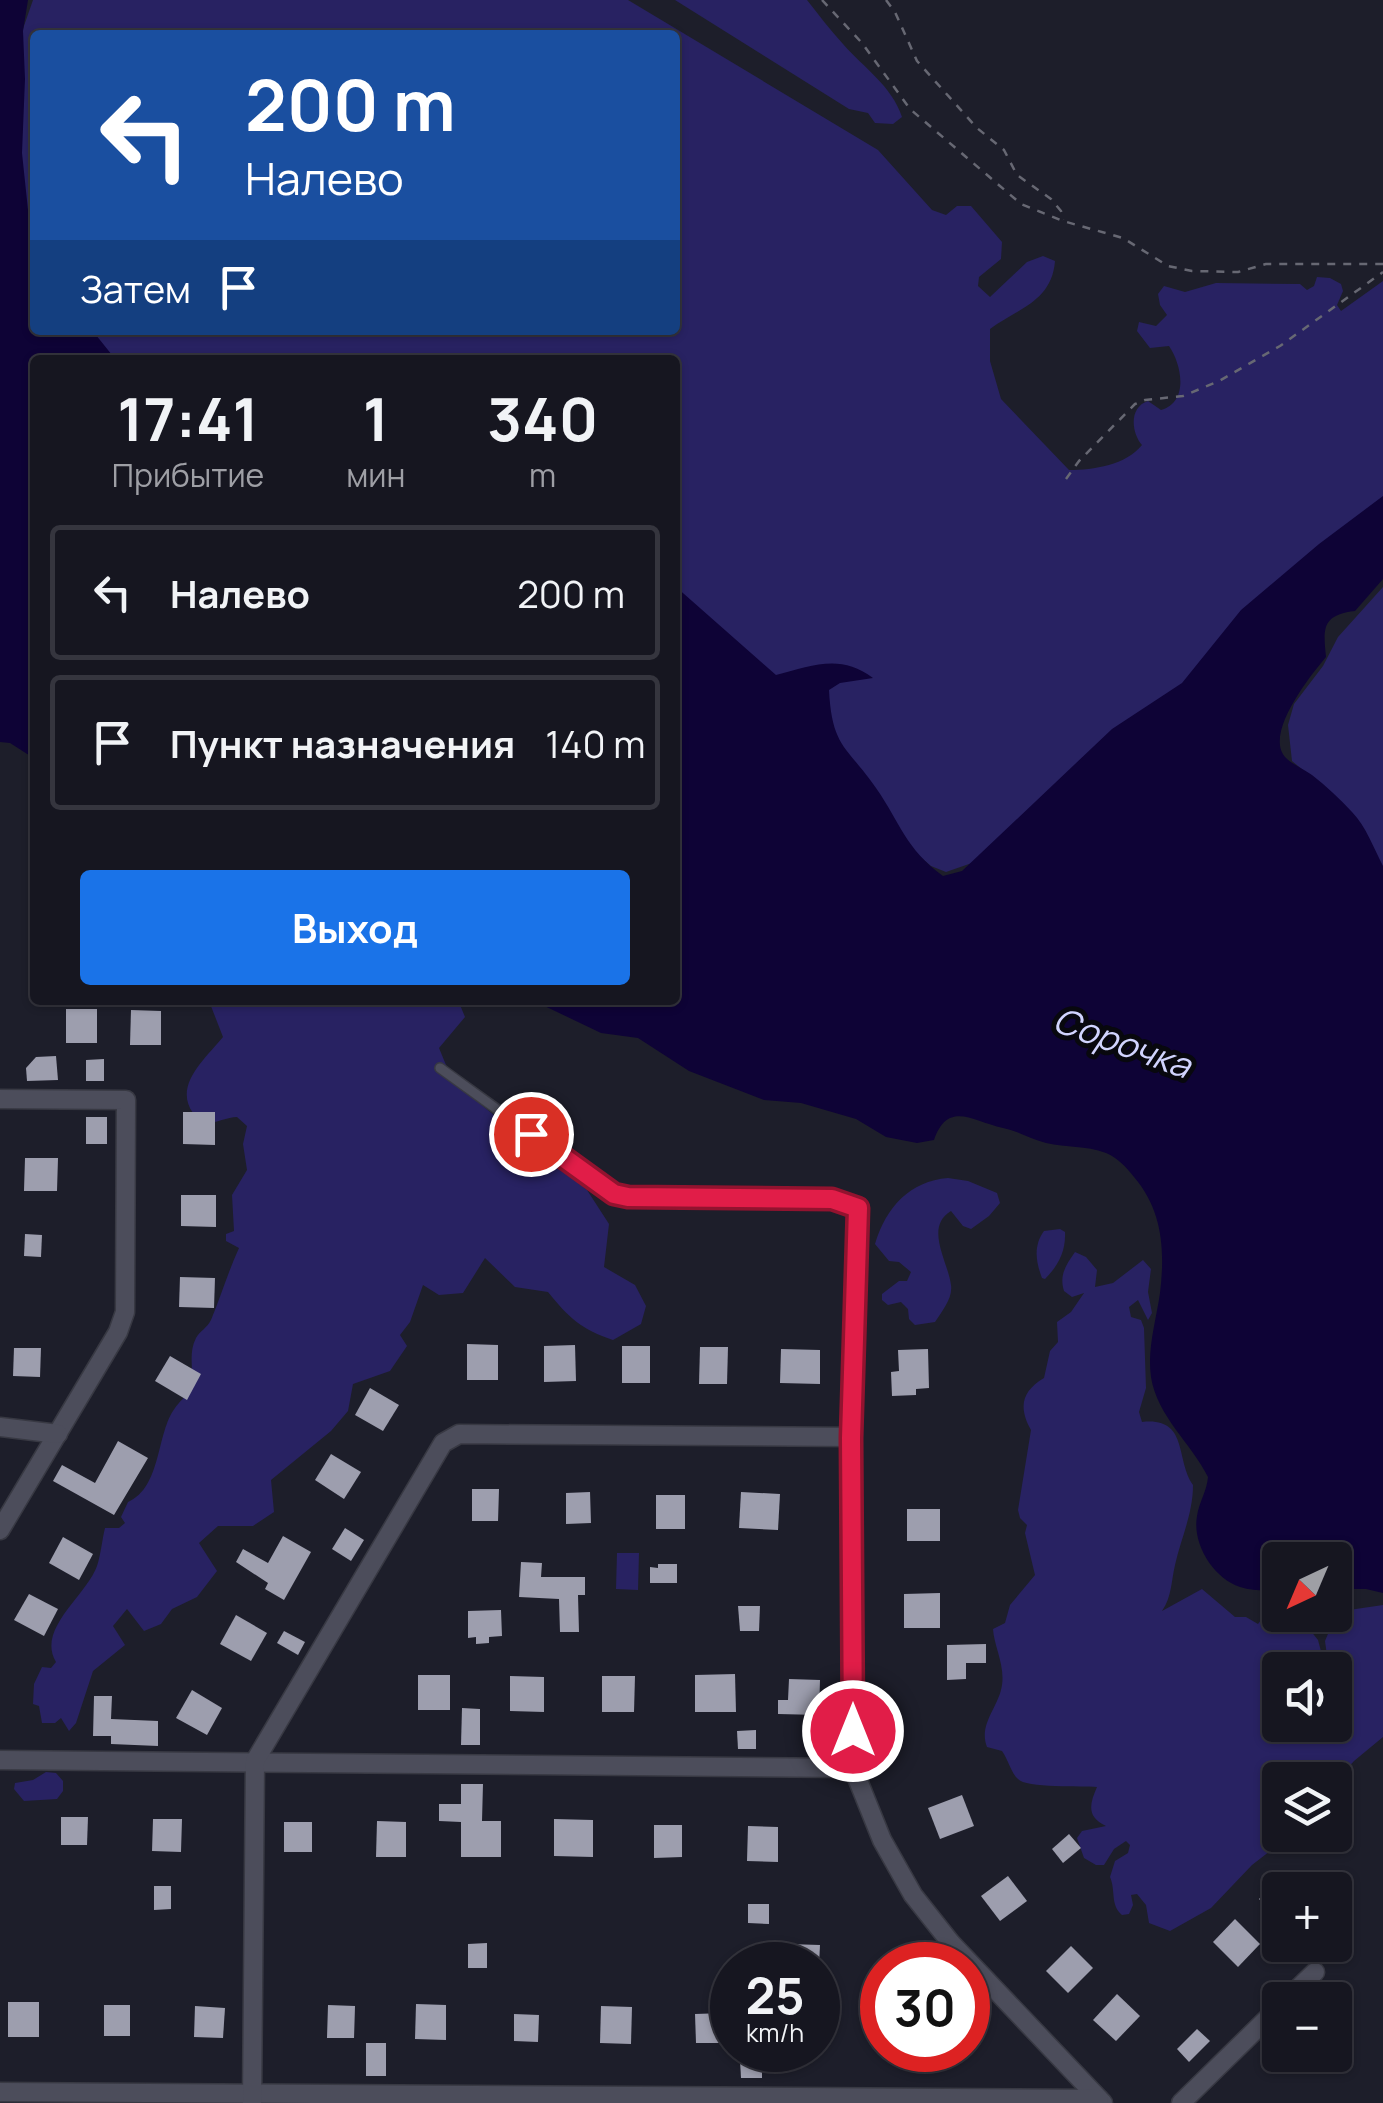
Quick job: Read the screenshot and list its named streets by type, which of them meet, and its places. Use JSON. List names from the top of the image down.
{
  "water": ["Сорочка"],
  "north": "bottom left",
  "page": {
    "turn": ["200 m", "Налево"],
    "then": "Затем",
    "eta": [
      "17:41",
      "Прибытие",
      "1",
      "мин",
      "340",
      "m"
    ],
    "list": [
      {
        "name": "Налево",
        "value": "200 m"
      },
      {
        "name": "Пункт назначения",
        "value": "140 m"
      }
    ],
    "buttons": "Выход",
    "map_buttons": ["+", "−"],
    "speed": "25 km/h",
    "limit": "30"
  }
}
